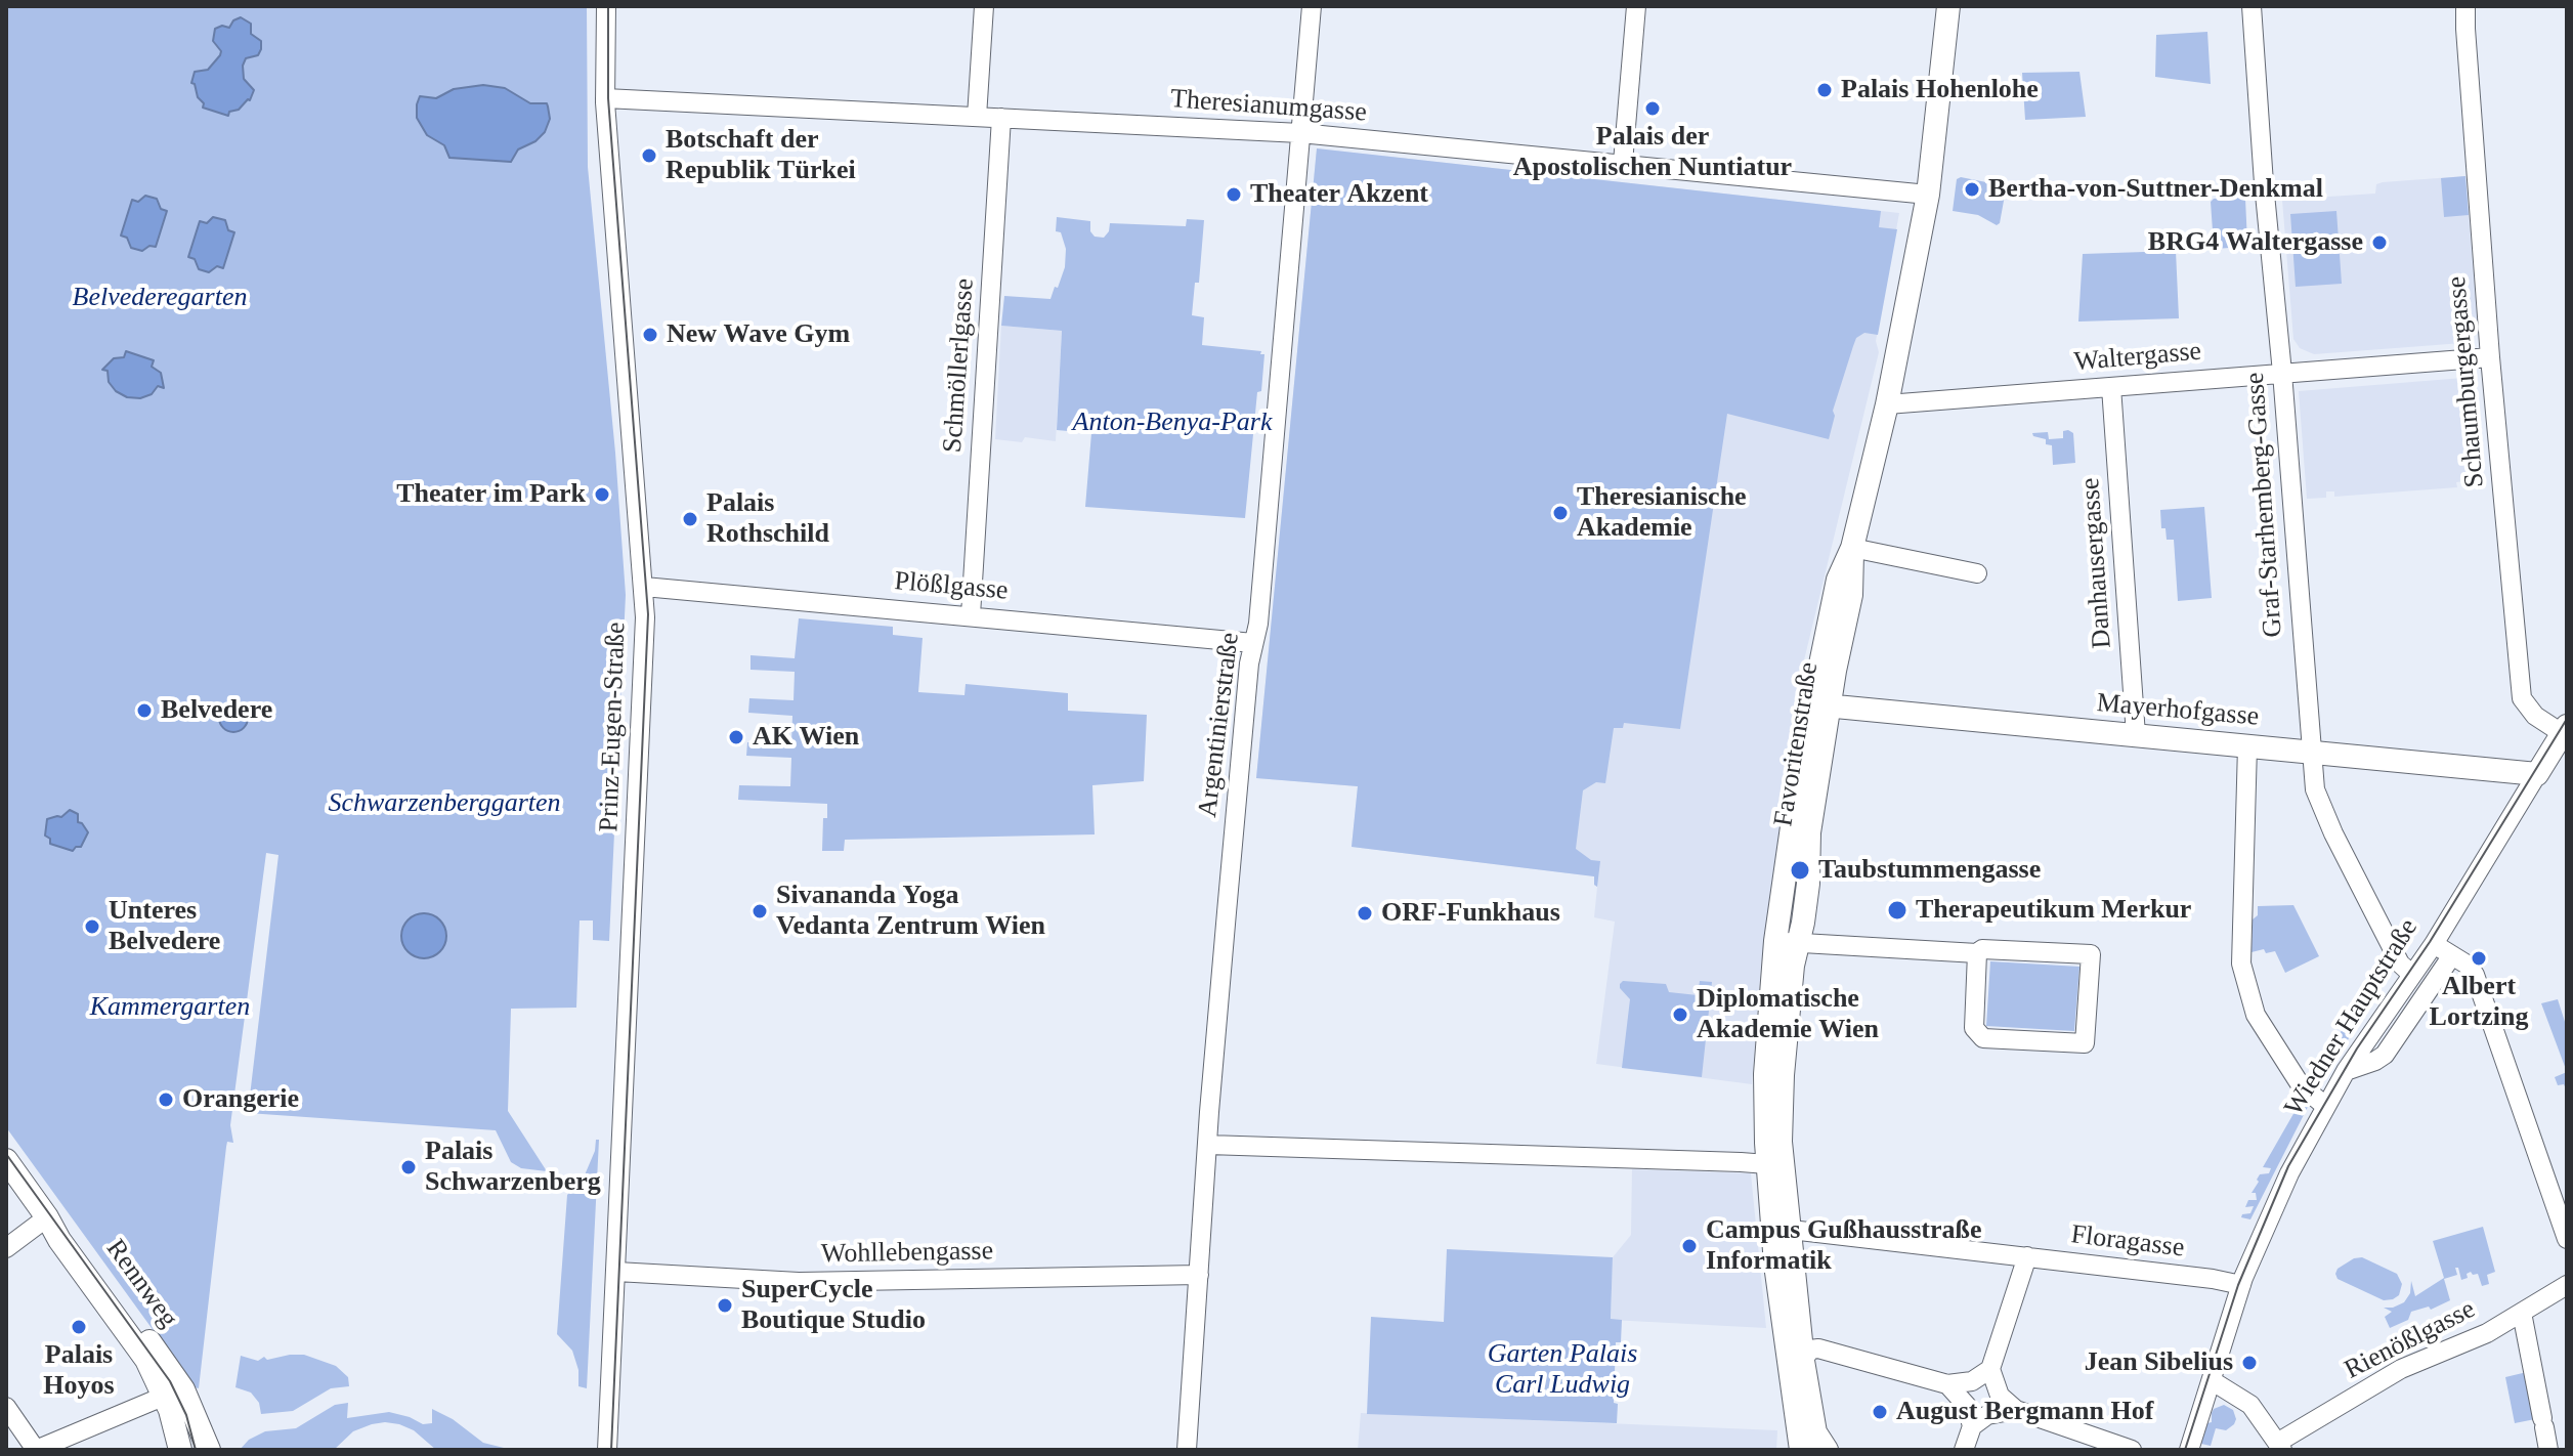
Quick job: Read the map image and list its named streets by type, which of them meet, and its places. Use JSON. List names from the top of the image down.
{
  "streets": {
    "main road": [
      "Mayerhofgasse",
      "Favoritenstraße",
      "Wiedner Hauptstraße",
      "Rennweg"
    ],
    "street": [
      "Theresianumgasse",
      "Waltergasse",
      "Schmöllerlgasse",
      "Schaumburgergasse",
      "Graf-Starhemberg-Gasse",
      "Danhausergasse",
      "Plößlgasse",
      "Argentinierstraße",
      "Prinz-Eugen-Straße",
      "Floragasse",
      "Wohllebengasse",
      "Rienößlgasse"
    ]
  },
  "crossings": [
    ["Theresianumgasse", "Schmöllerlgasse"],
    ["Theresianumgasse", "Argentinierstraße"],
    ["Theresianumgasse", "Prinz-Eugen-Straße"],
    ["Theresianumgasse", "Favoritenstraße"],
    ["Waltergasse", "Schaumburgergasse"],
    ["Waltergasse", "Graf-Starhemberg-Gasse"],
    ["Waltergasse", "Danhausergasse"],
    ["Waltergasse", "Favoritenstraße"],
    ["Schmöllerlgasse", "Plößlgasse"],
    ["Schaumburgergasse", "Wiedner Hauptstraße"],
    ["Graf-Starhemberg-Gasse", "Mayerhofgasse"],
    ["Graf-Starhemberg-Gasse", "Wiedner Hauptstraße"],
    ["Danhausergasse", "Mayerhofgasse"],
    ["Plößlgasse", "Argentinierstraße"],
    ["Plößlgasse", "Prinz-Eugen-Straße"],
    ["Mayerhofgasse", "Favoritenstraße"],
    ["Mayerhofgasse", "Wiedner Hauptstraße"],
    ["Argentinierstraße", "Wohllebengasse"],
    ["Prinz-Eugen-Straße", "Wohllebengasse"],
    ["Favoritenstraße", "Floragasse"],
    ["Wiedner Hauptstraße", "Floragasse"]
  ],
  "parks": [
    "Belvederegarten",
    "Anton-Benya-Park",
    "Schwarzenberggarten",
    "Kammergarten",
    "Garten Palais Carl Ludwig"
  ],
  "places": [
    "Palais Hohenlohe",
    "Palais der Apostolischen Nuntiatur",
    "Botschaft der Republik Türkei",
    "Bertha-von-Suttner-Denkmal",
    "Theater Akzent",
    "BRG4 Waltergasse",
    "New Wave Gym",
    "Theater im Park",
    "Theresianische Akademie",
    "Palais Rothschild",
    "Belvedere",
    "AK Wien",
    "Taubstummengasse",
    "Therapeutikum Merkur",
    "Sivananda Yoga Vedanta Zentrum Wien",
    "ORF-Funkhaus",
    "Unteres Belvedere",
    "Albert Lortzing",
    "Diplomatische Akademie Wien",
    "Orangerie",
    "Palais Schwarzenberg",
    "Campus Gußhausstraße Informatik",
    "SuperCycle Boutique Studio",
    "Palais Hoyos",
    "Jean Sibelius",
    "August Bergmann Hof"
  ]
}
